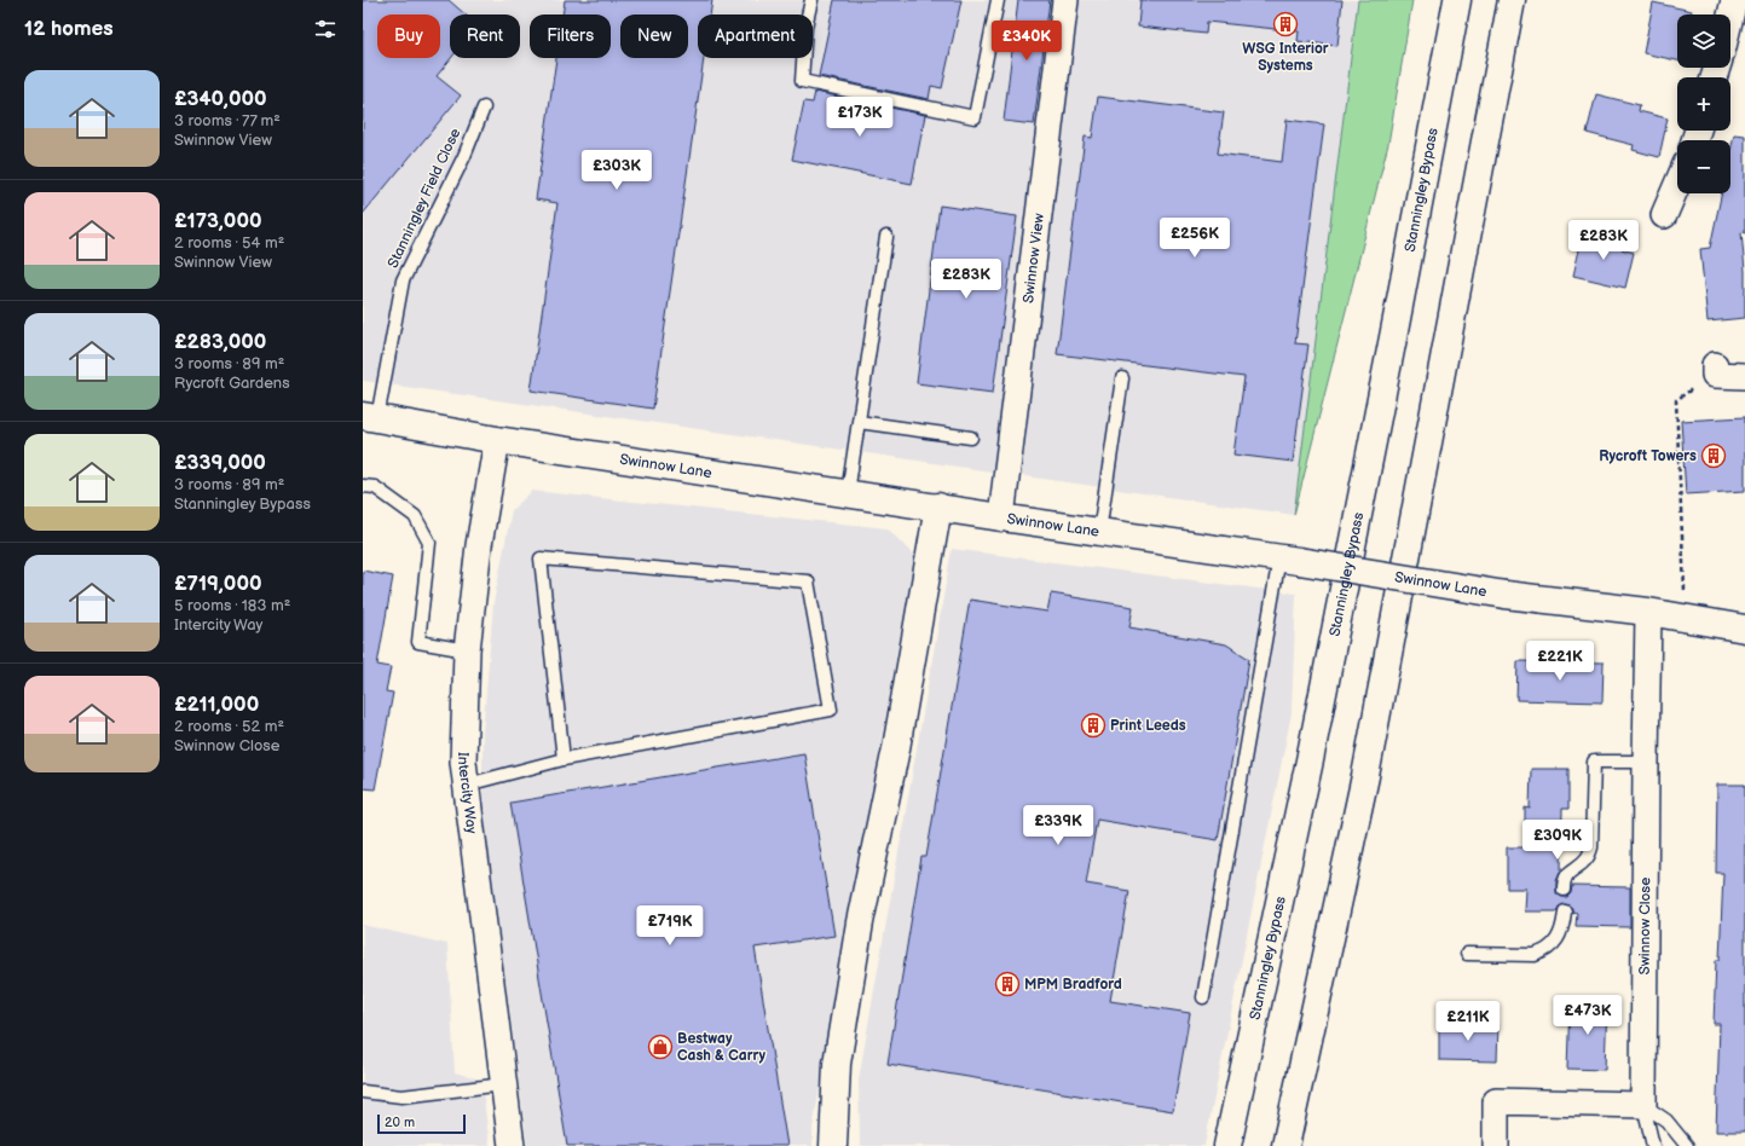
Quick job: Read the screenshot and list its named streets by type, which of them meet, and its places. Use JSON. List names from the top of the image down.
{
  "streets": {
    "main road": ["Stanningley Bypass", "Swinnow Lane"],
    "street": ["Swinnow View", "Intercity Way", "Swinnow Close"],
    "lane": ["Stanningley Field Close"]
  },
  "crossings": [
    ["Stanningley Field Close", "Swinnow Lane"],
    ["Swinnow View", "Swinnow Lane"],
    ["Swinnow Lane", "Intercity Way"],
    ["Swinnow Lane", "Swinnow Close"]
  ],
  "places": {
    "building": [
      "WSG Interior Systems",
      "Rycroft Towers",
      "Print Leeds",
      "MPM Bradford"
    ],
    "shop": ["Bestway Cash & Carry"]
  },
  "scale_bar": "20 m",
  "page": {
    "heading": "12 homes",
    "map_buttons": ["+", "−"],
    "chip": [
      "Buy",
      "Rent",
      "Filters",
      "New",
      "Apartment"
    ],
    "price": [
      "£340K",
      "£173K",
      "£303K",
      "£256K",
      "£283K",
      "£283K",
      "£221K",
      "£339K",
      "£309K",
      "£719K",
      "£473K",
      "£211K"
    ],
    "list": [
      {
        "name": "£340,000",
        "note": "3 rooms · 77 m² · Swinnow View"
      },
      {
        "name": "£173,000",
        "note": "2 rooms · 54 m² · Swinnow View"
      },
      {
        "name": "£283,000",
        "note": "3 rooms · 89 m² · Rycroft Gardens"
      },
      {
        "name": "£339,000",
        "note": "3 rooms · 89 m² · Stanningley Bypass"
      },
      {
        "name": "£719,000",
        "note": "5 rooms · 183 m² · Intercity Way"
      },
      {
        "name": "£211,000",
        "note": "2 rooms · 52 m² · Swinnow Close"
      }
    ],
    "scale": "20 m"
  }
}
